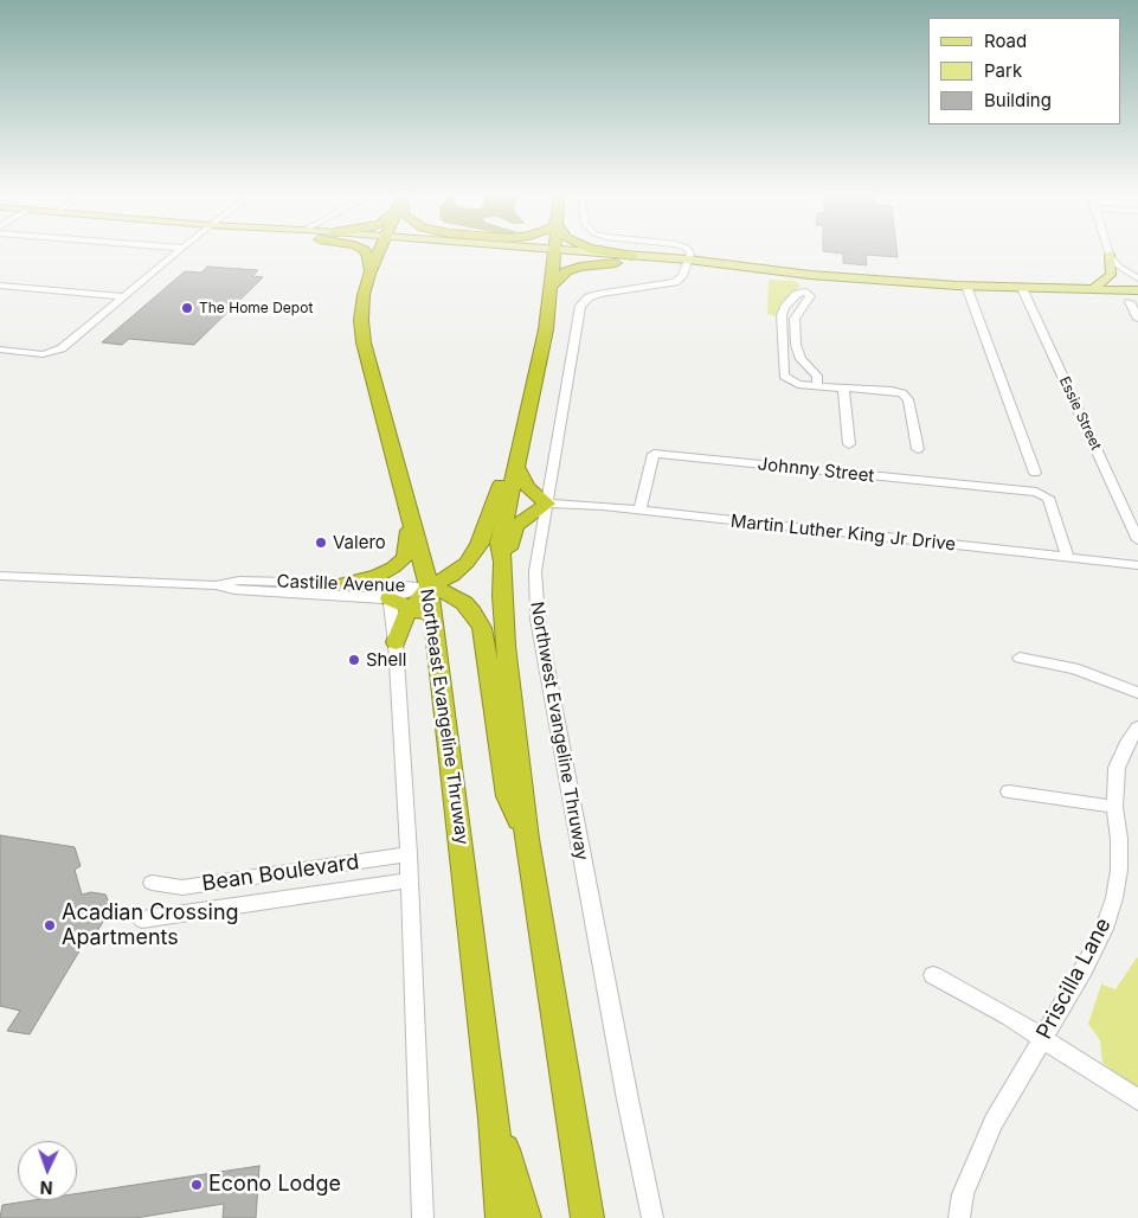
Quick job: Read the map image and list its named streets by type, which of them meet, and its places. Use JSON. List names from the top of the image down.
{
  "streets": {
    "highway": ["Northeast Evangeline Thruway", "Northwest Evangeline Thruway"],
    "street": [
      "Essie Street",
      "Johnny Street",
      "Martin Luther King Jr Drive",
      "Castille Avenue",
      "Bean Boulevard",
      "Priscilla Lane"
    ]
  },
  "crossings": [
    ["Johnny Street", "Martin Luther King Jr Drive"],
    ["Martin Luther King Jr Drive", "Northwest Evangeline Thruway"],
    ["Castille Avenue", "Northeast Evangeline Thruway"]
  ],
  "places": [
    "The Home Depot",
    "Valero",
    "Shell",
    "Acadian Crossing Apartments",
    "Econo Lodge"
  ],
  "legend": ["Road", "Park", "Building"],
  "north": "bottom"
}
